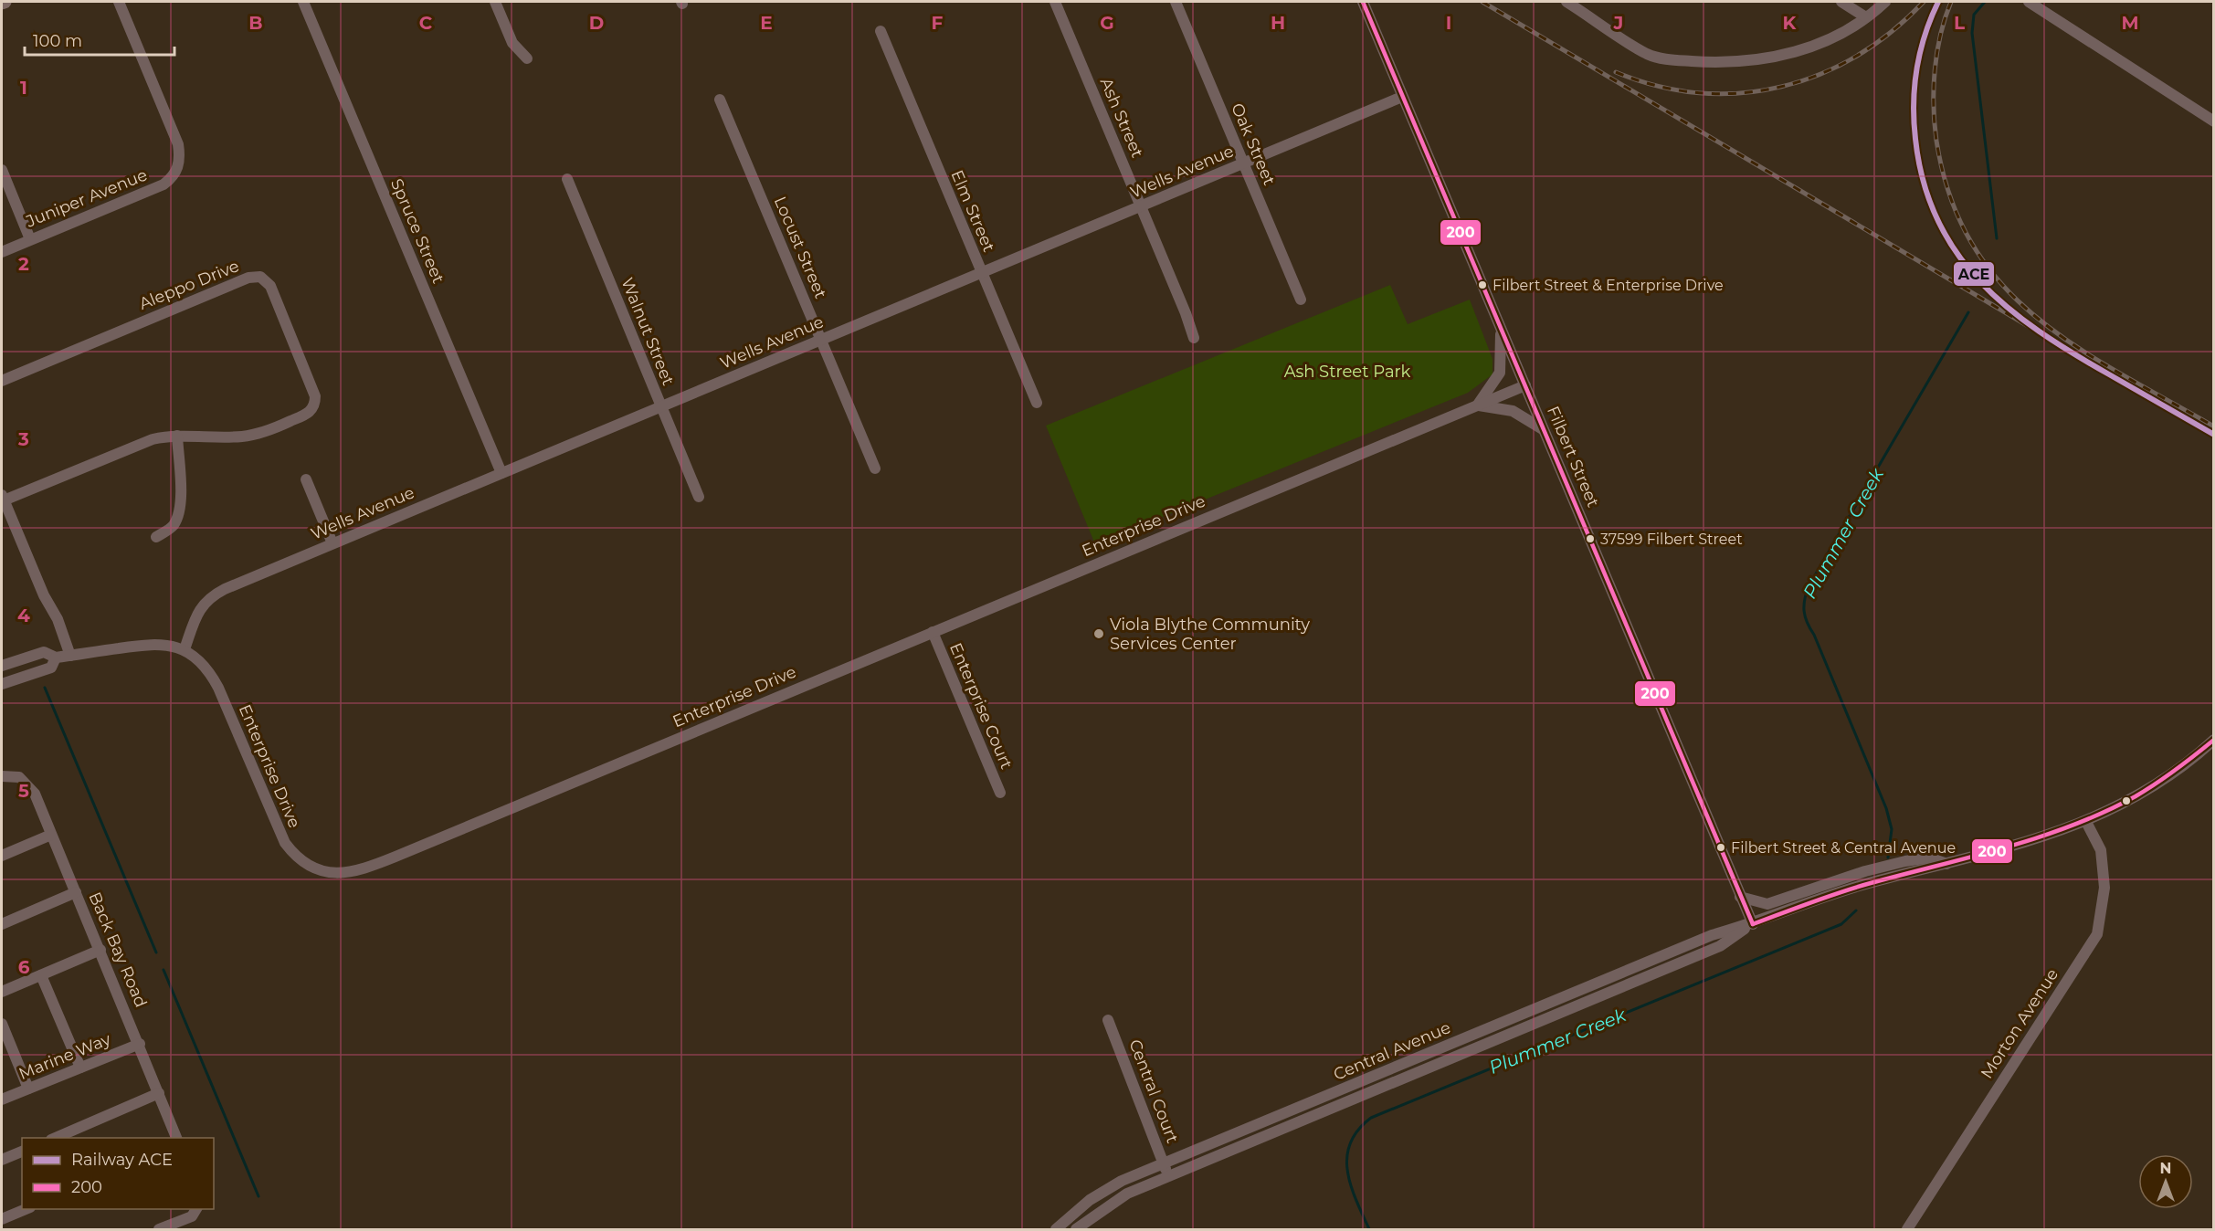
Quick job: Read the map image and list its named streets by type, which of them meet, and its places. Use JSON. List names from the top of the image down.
{
  "streets": {
    "street": [
      "Ash Street",
      "Oak Street",
      "Wells Avenue",
      "Juniper Avenue",
      "Elm Street",
      "Spruce Street",
      "Locust Street",
      "Aleppo Drive",
      "Walnut Street",
      "Filbert Street",
      "Enterprise Drive",
      "Enterprise Court",
      "Back Bay Road",
      "Morton Avenue",
      "Central Avenue",
      "Marine Way",
      "Central Court"
    ]
  },
  "crossings": [
    ["Ash Street", "Wells Avenue"],
    ["Oak Street", "Wells Avenue"],
    ["Wells Avenue", "Elm Street"],
    ["Wells Avenue", "Spruce Street"],
    ["Wells Avenue", "Locust Street"],
    ["Wells Avenue", "Walnut Street"],
    ["Wells Avenue", "Filbert Street"],
    ["Wells Avenue", "Enterprise Drive"],
    ["Filbert Street", "Enterprise Drive"],
    ["Filbert Street", "Central Avenue"],
    ["Enterprise Drive", "Enterprise Court"],
    ["Back Bay Road", "Marine Way"],
    ["Morton Avenue", "Central Avenue"],
    ["Central Avenue", "Central Court"]
  ],
  "water": ["Plummer Creek"],
  "parks": ["Ash Street Park"],
  "places": [
    "Filbert Street & Enterprise Drive",
    "37599 Filbert Street",
    "Viola Blythe Community Services Center",
    "Filbert Street & Central Avenue"
  ],
  "lines": ["rail line ACE", "transit line 200"],
  "legend": ["Railway ACE", "200"],
  "scale_bar": "100 m",
  "north": "top",
  "grid": {
    "columns": [
      "B",
      "C",
      "D",
      "E",
      "F",
      "G",
      "H",
      "I",
      "J",
      "K",
      "L",
      "M"
    ],
    "rows": [
      "1",
      "2",
      "3",
      "4",
      "5",
      "6"
    ]
  }
}
